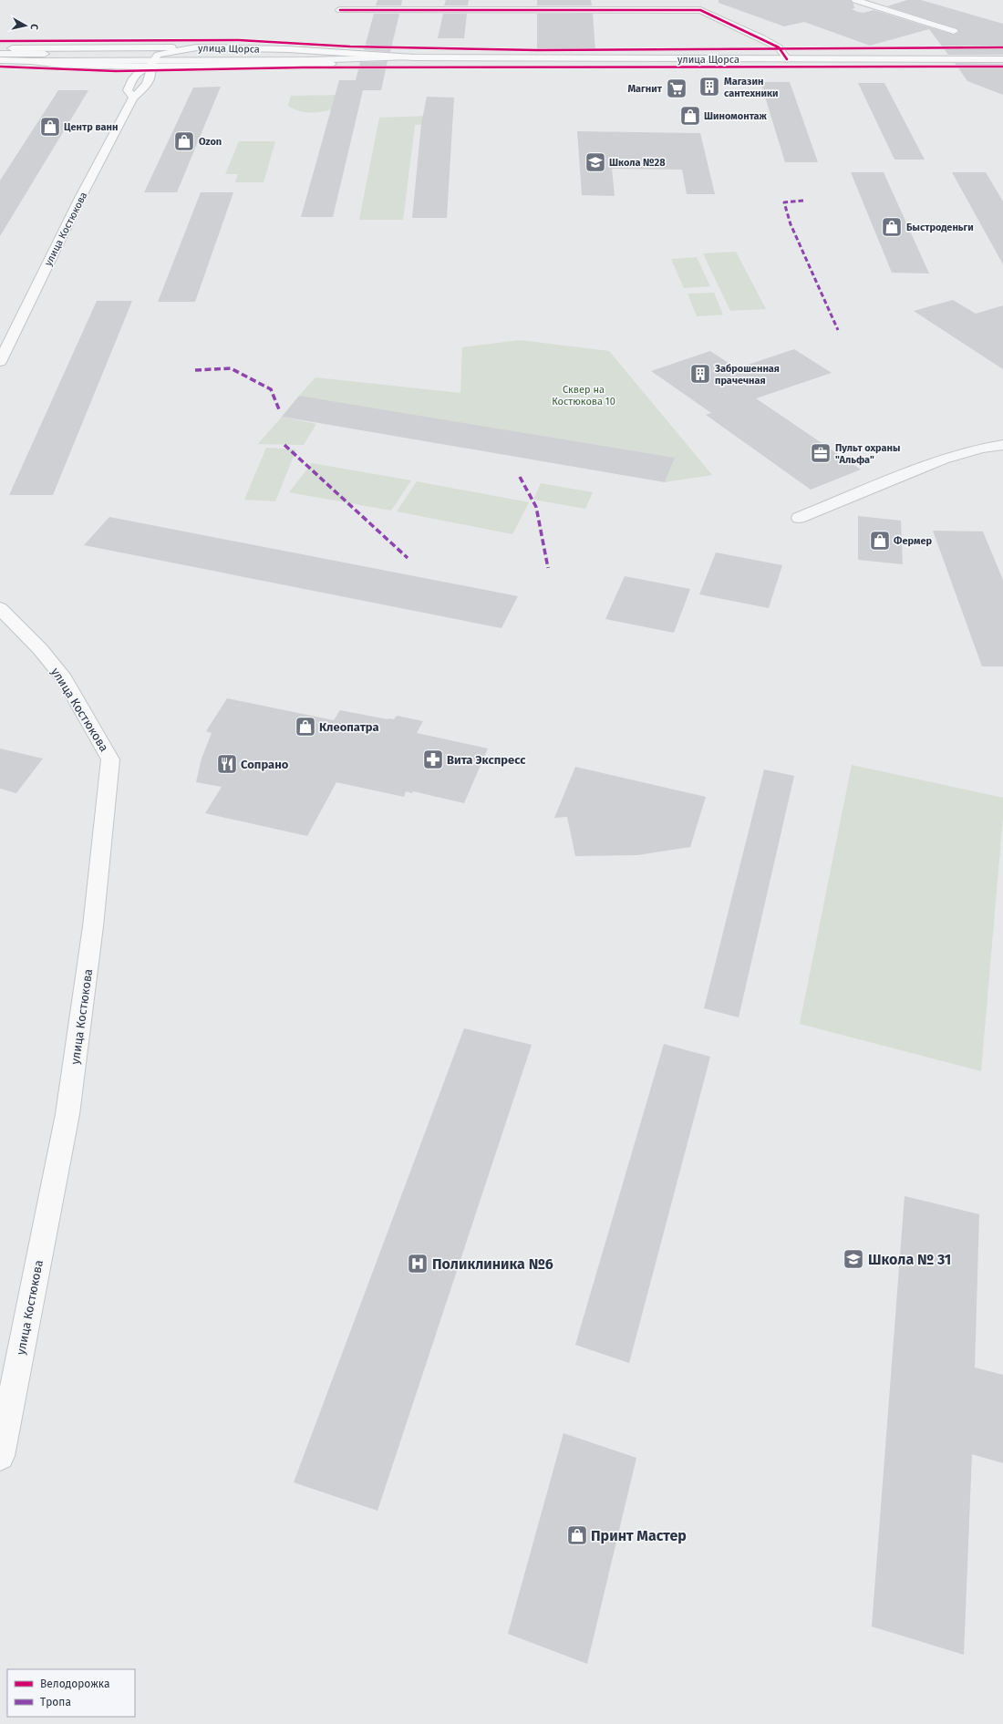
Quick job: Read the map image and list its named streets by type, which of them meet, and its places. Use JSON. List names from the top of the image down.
{
  "streets": {
    "main road": ["улица Щорса", "улица Костюкова"]
  },
  "crossings": [
    ["улица Щорса", "улица Костюкова"]
  ],
  "parks": ["Сквер на Костюкова 10"],
  "places": {
    "building": ["Магазин сантехники", "Заброшенная прачечная"],
    "supermarket": ["Магнит"],
    "shop": [
      "Шиномонтаж",
      "Центр ванн",
      "Ozon",
      "Быстроденьги",
      "Фермер",
      "Клеопатра",
      "Принт Мастер"
    ],
    "school or university": ["Школа №28", "Школа № 31"],
    "office": ["Пульт охраны \"Альфа\""],
    "pharmacy": ["Вита Экспресс"],
    "restaurant": ["Сопрано"],
    "hospital": ["Поликлиника №6"]
  },
  "legend": ["Велодорожка", "Тропа"],
  "north": "right"
}
